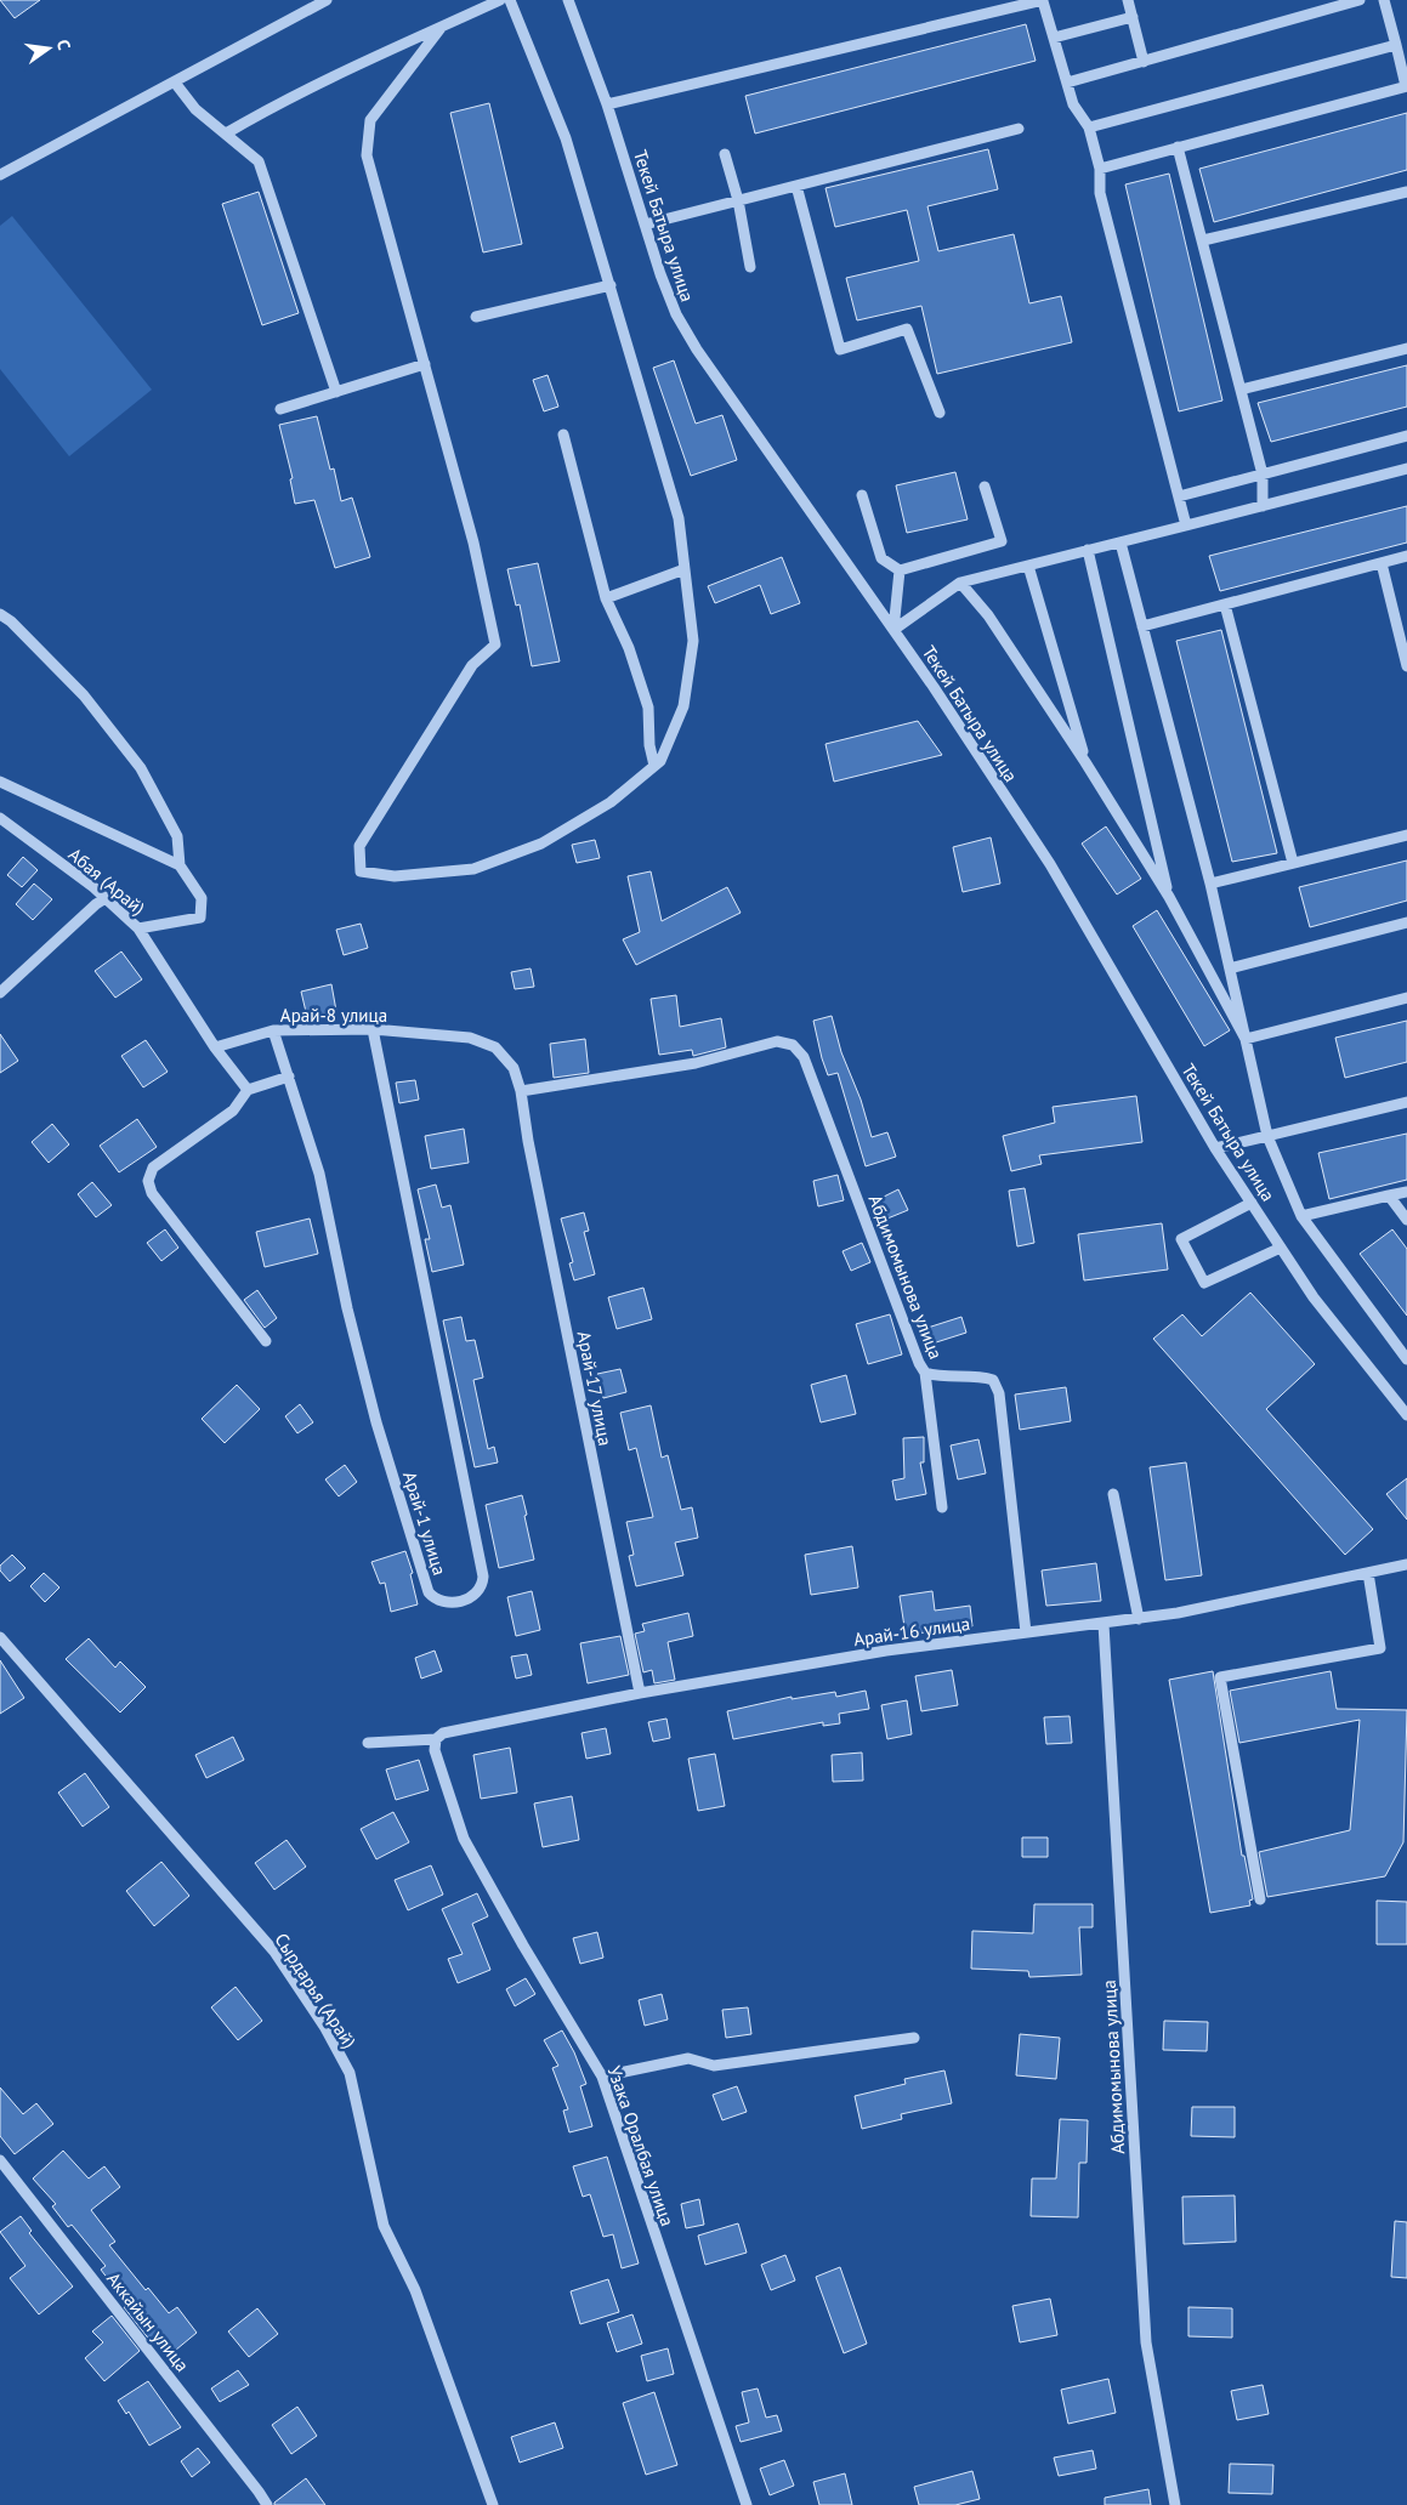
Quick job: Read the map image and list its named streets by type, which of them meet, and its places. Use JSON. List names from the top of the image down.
{
  "streets": {
    "street": [
      "Текей Батыра улица",
      "Абая (Арай)",
      "Арай-8 улица",
      "Абдимомынова улица",
      "Арай-17 улица",
      "Арай-1 улица",
      "Арай-16 улица",
      "Сырдарья (Арай)",
      "Узака Оралбая улица",
      "Аккайын улица"
    ]
  },
  "crossings": [
    ["Абая (Арай)", "Арай-8 улица"],
    ["Арай-8 улица", "Абдимомынова улица"],
    ["Арай-8 улица", "Арай-17 улица"],
    ["Арай-8 улица", "Арай-1 улица"],
    ["Абдимомынова улица", "Арай-17 улица"],
    ["Абдимомынова улица", "Арай-16 улица"],
    ["Арай-17 улица", "Арай-16 улица"],
    ["Арай-16 улица", "Узака Оралбая улица"]
  ],
  "north": "right"
}
